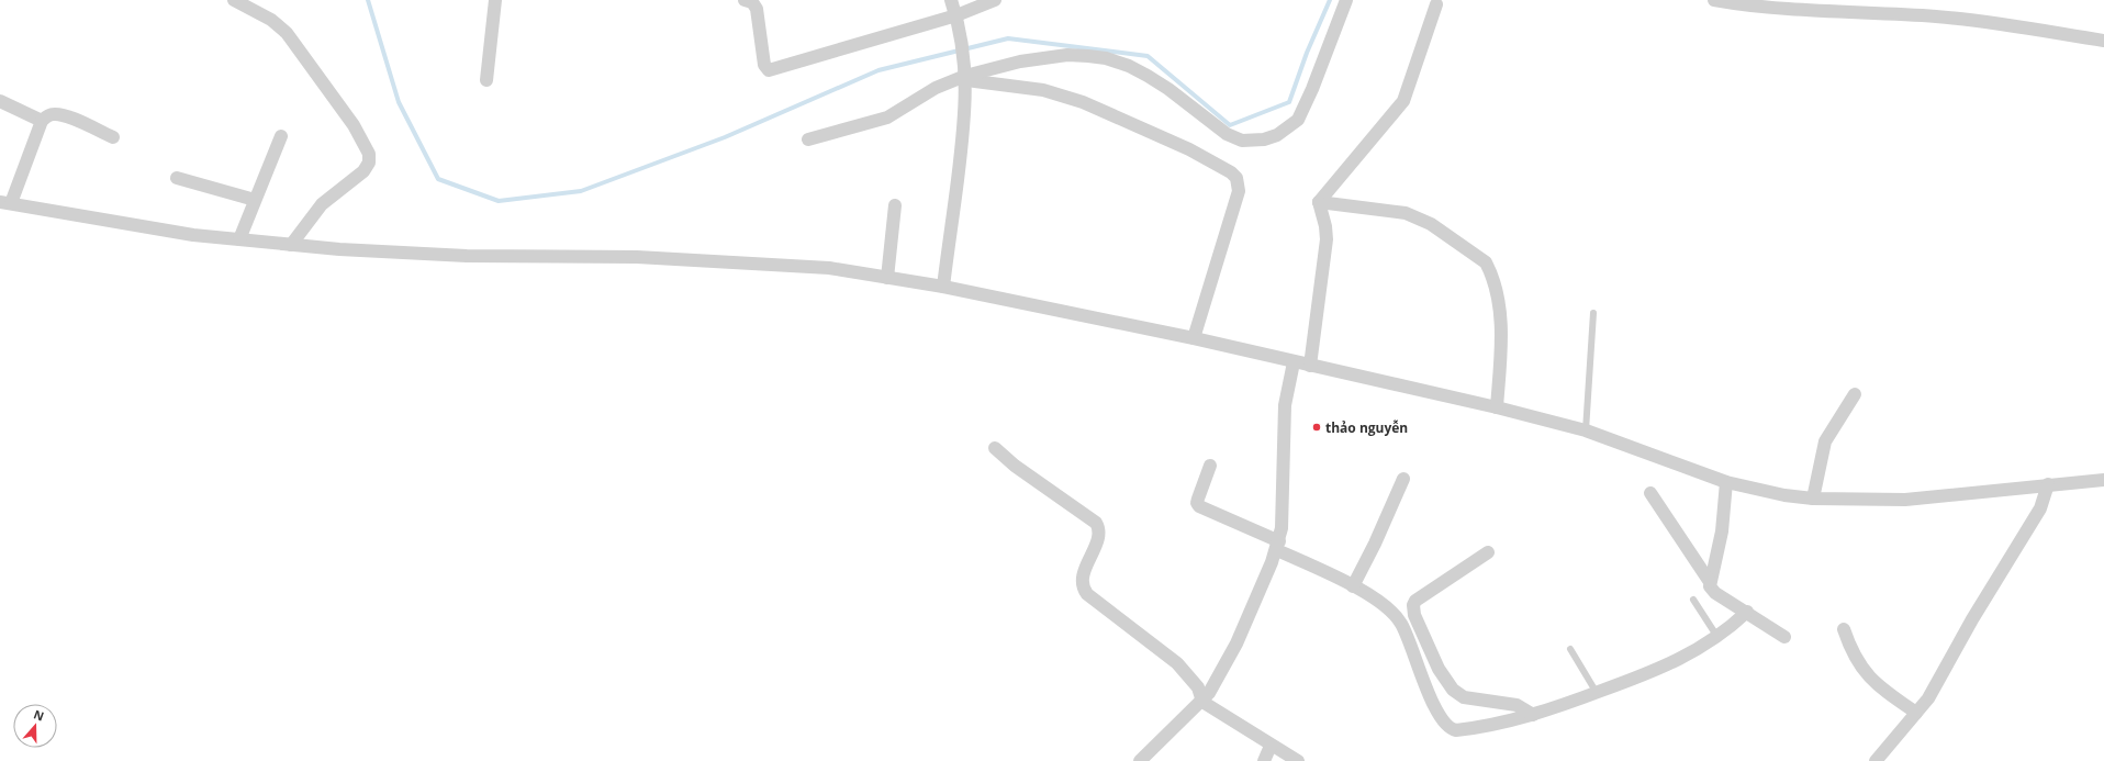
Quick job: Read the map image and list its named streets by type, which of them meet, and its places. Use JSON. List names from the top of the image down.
{
  "places": ["thảo nguyễn"],
  "north": "top"
}
